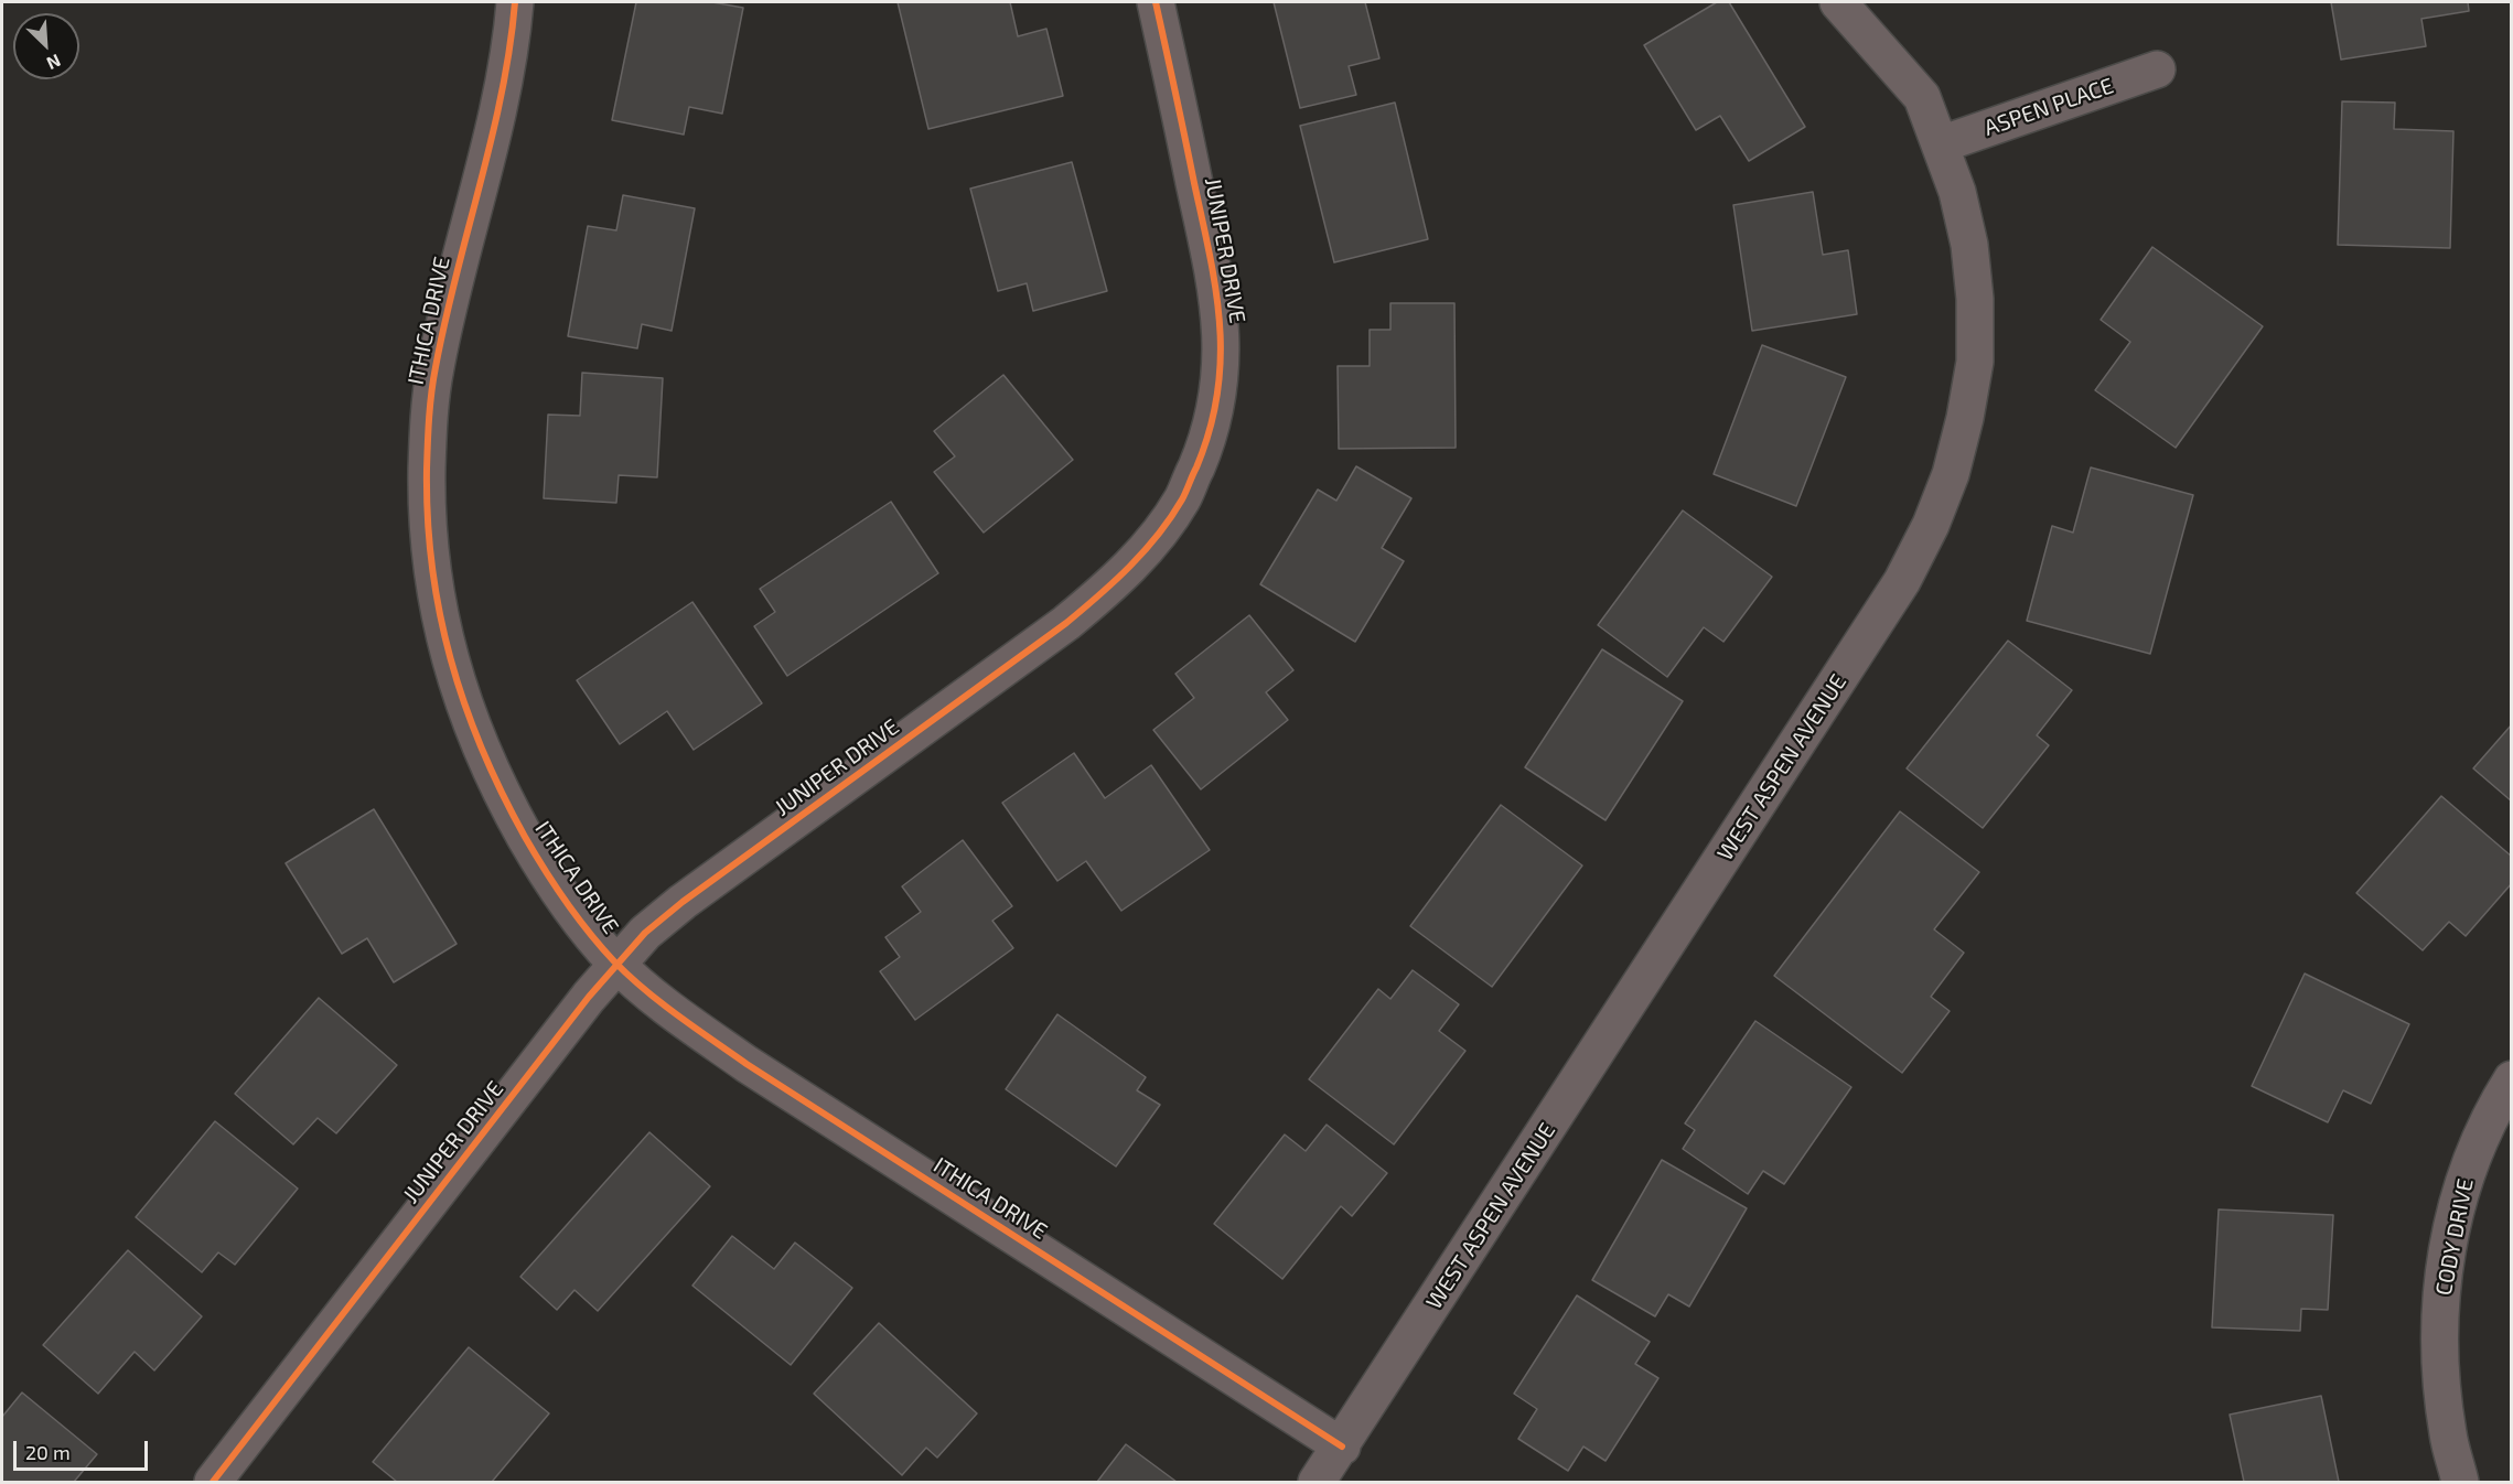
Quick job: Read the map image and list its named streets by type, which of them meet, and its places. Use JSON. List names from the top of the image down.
{
  "streets": {
    "street": [
      "ASPEN PLACE",
      "JUNIPER DRIVE",
      "ITHICA DRIVE",
      "WEST ASPEN AVENUE",
      "CODY DRIVE"
    ]
  },
  "crossings": [
    ["ASPEN PLACE", "WEST ASPEN AVENUE"],
    ["JUNIPER DRIVE", "ITHICA DRIVE"],
    ["ITHICA DRIVE", "WEST ASPEN AVENUE"]
  ],
  "scale_bar": "20 m",
  "north": "bottom right"
}
